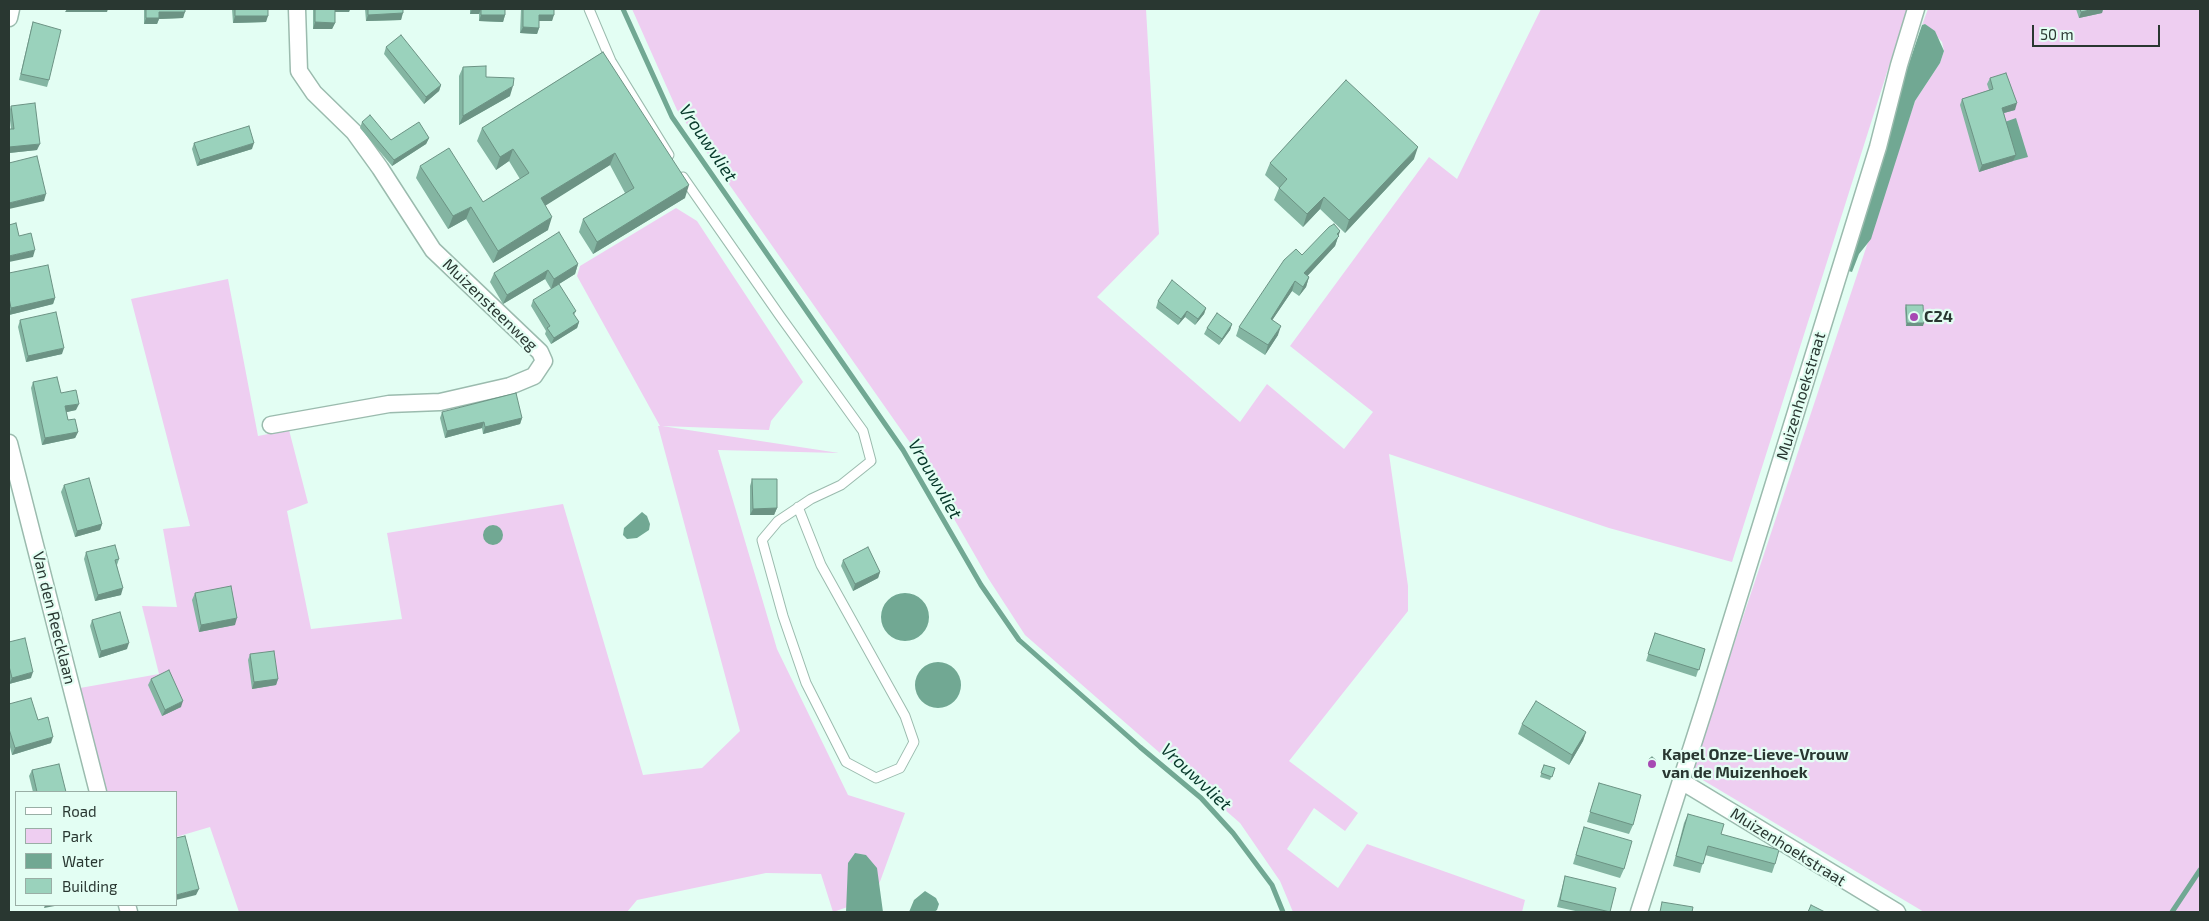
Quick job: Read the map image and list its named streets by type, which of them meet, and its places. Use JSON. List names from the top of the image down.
{
  "streets": {
    "street": ["Muizensteenweg", "Muizenhoekstraat", "Van den Reecklaan"]
  },
  "water": ["Vrouwvliet"],
  "places": ["C24", "Kapel Onze-Lieve-Vrouw van de Muizenhoek"],
  "legend": [
    "Road",
    "Park",
    "Water",
    "Building"
  ],
  "scale_bar": "50 m"
}
